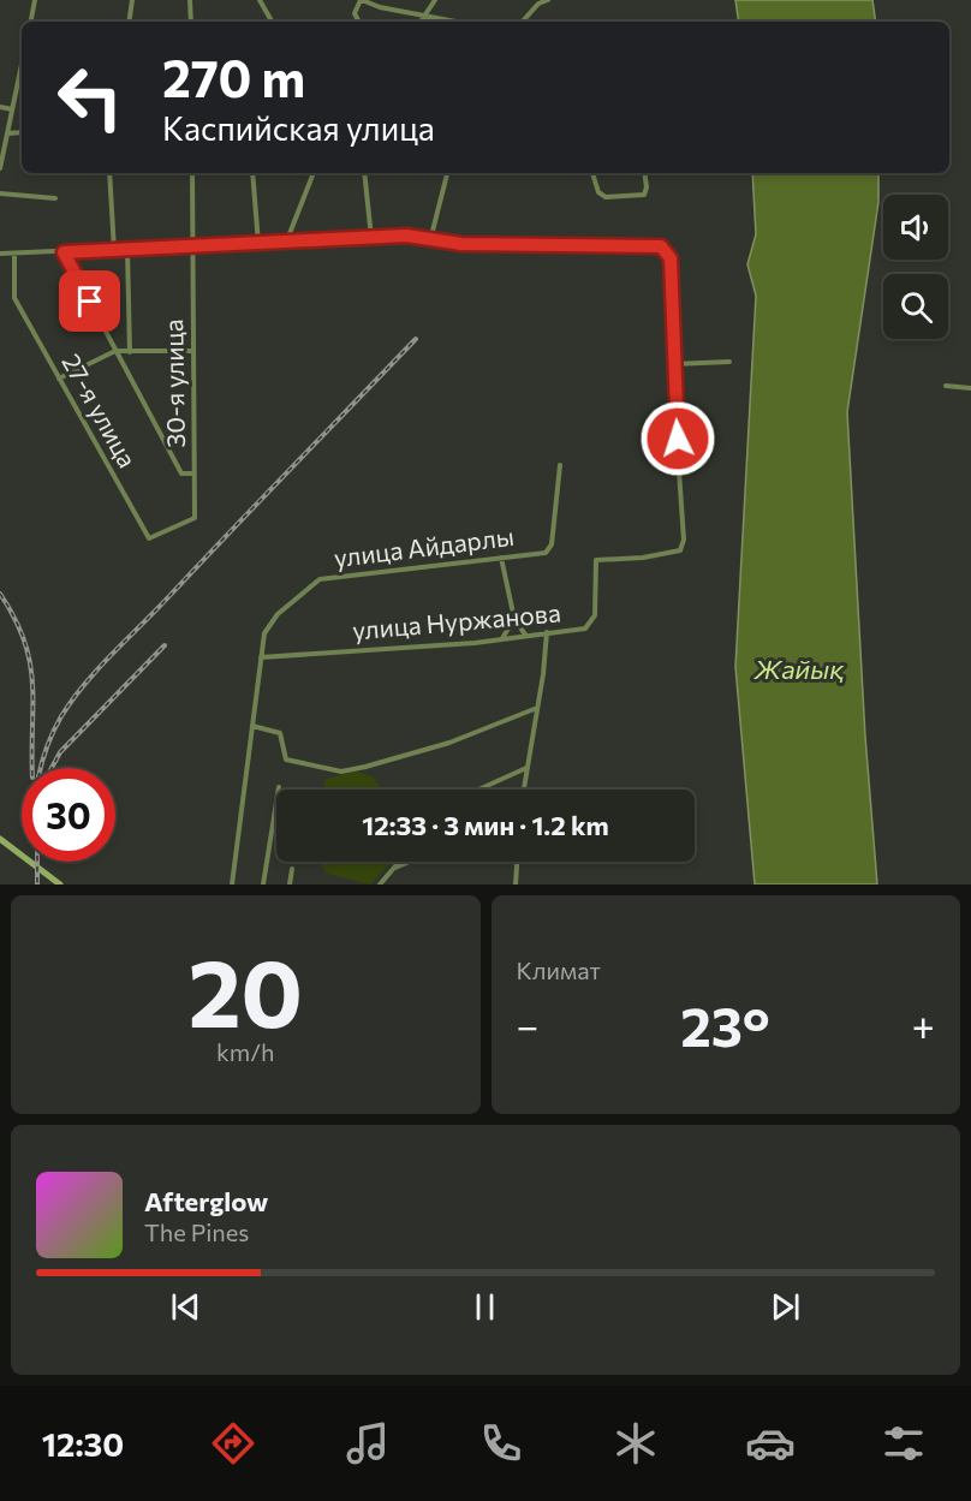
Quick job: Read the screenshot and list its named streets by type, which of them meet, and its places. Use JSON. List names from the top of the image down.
{
  "streets": {
    "street": [
      "30-я улица",
      "27-я улица",
      "улица Айдарлы",
      "улица Нуржанова"
    ]
  },
  "crossings": [
    ["30-я улица", "27-я улица"],
    ["улица Айдарлы", "улица Нуржанова"]
  ],
  "water": ["Жайық"],
  "page": {
    "turn": ["270 m", "Каспийская улица"],
    "limit": "30",
    "trip": "12:33 · 3 мин · 1.2 km",
    "tile": [
      ["20", "km/h"],
      "Климат"
    ],
    "heat": ["−", "23°", "+"],
    "song": ["Afterglow", "The Pines"],
    "tabs": "12:30"
  }
}
